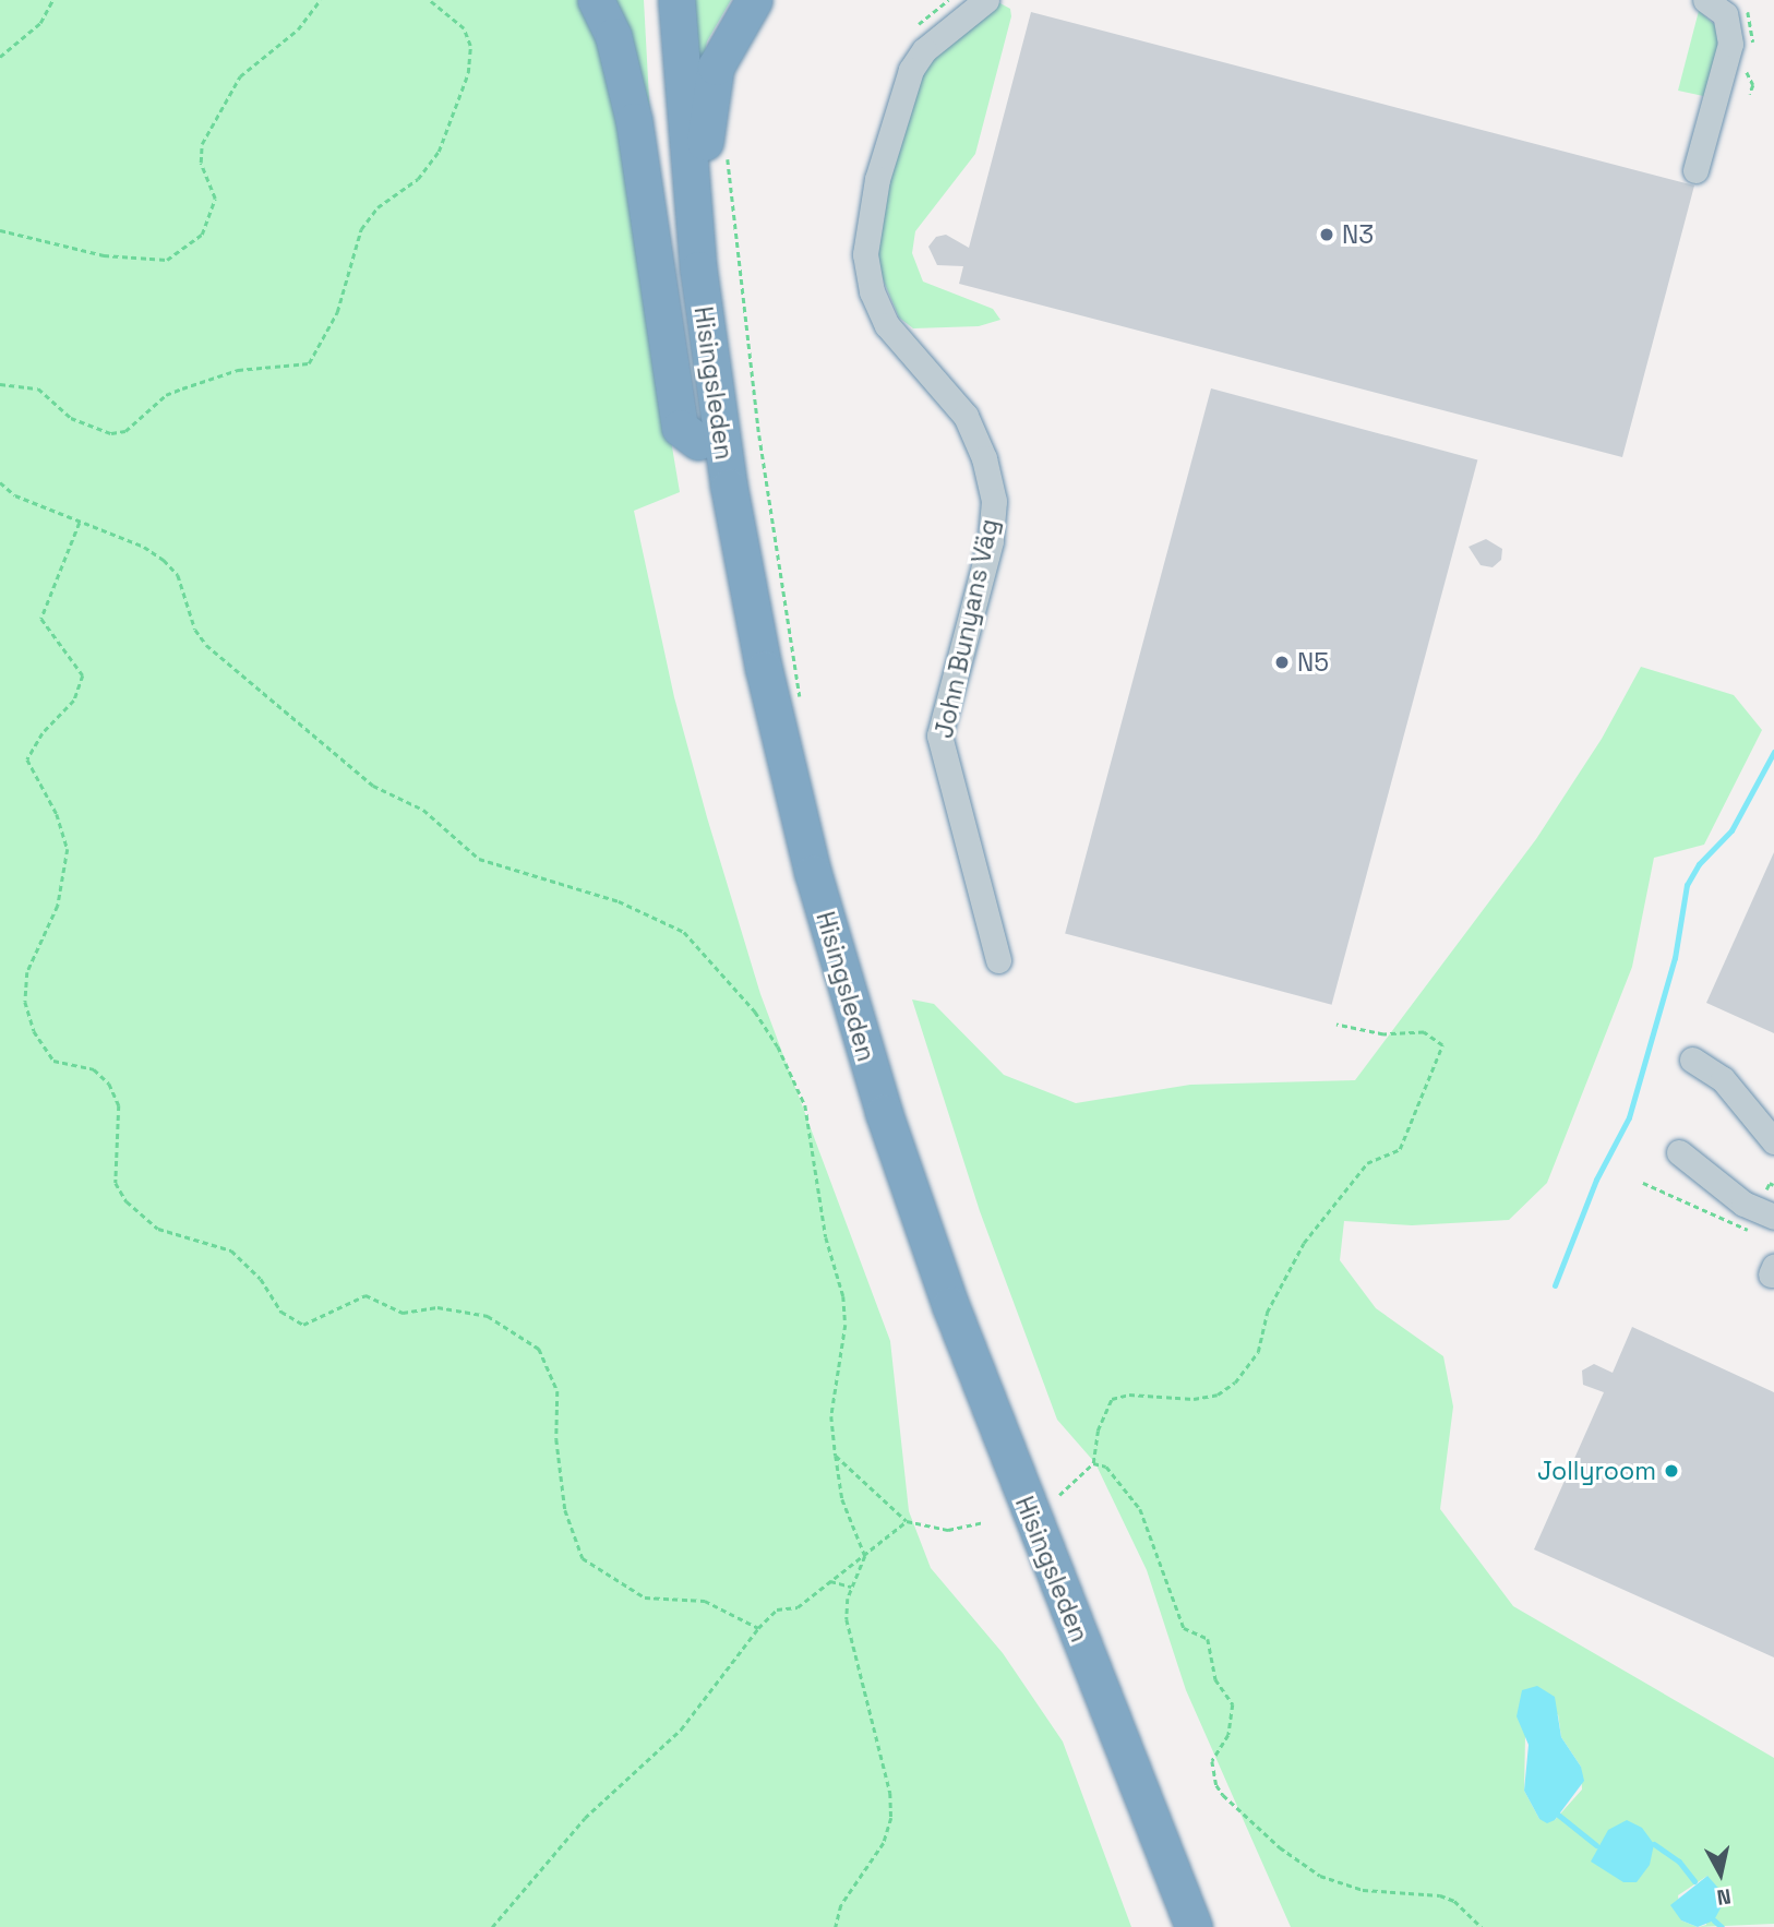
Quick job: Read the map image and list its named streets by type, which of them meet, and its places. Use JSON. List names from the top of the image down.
{
  "streets": {
    "highway": ["Hisingsleden"],
    "lane": ["John Bunyans Väg"]
  },
  "places": ["N3", "N5", "Jollyroom"],
  "north": "bottom"
}
